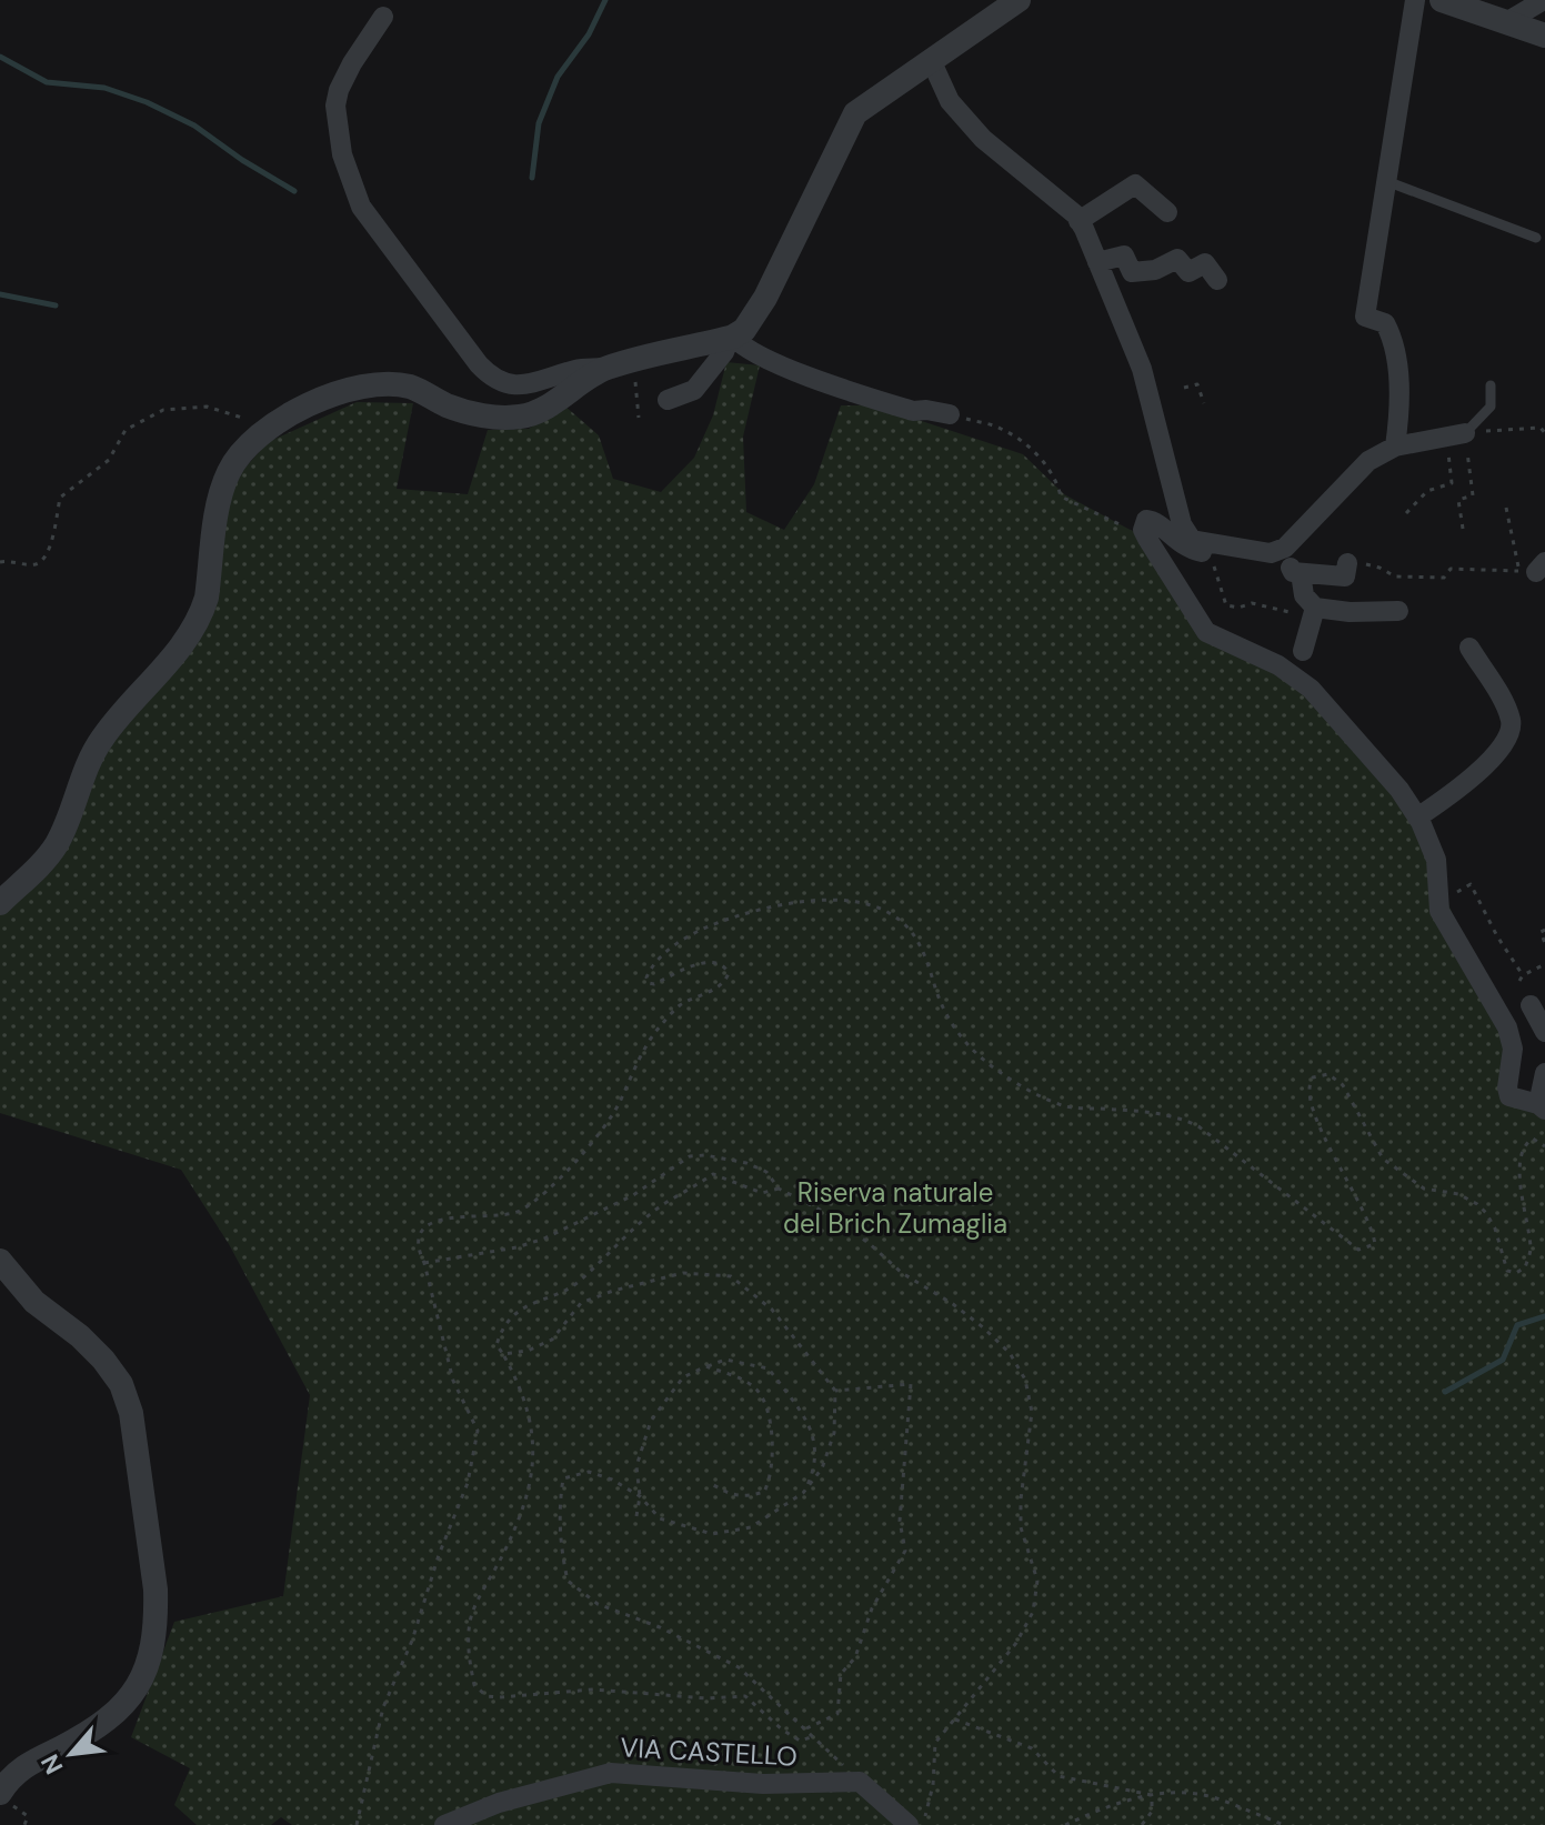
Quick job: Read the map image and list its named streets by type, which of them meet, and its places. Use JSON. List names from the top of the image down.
{
  "streets": {
    "street": ["VIA CASTELLO"]
  },
  "parks": ["Riserva naturale del Brich Zumaglia"],
  "north": "bottom left"
}
